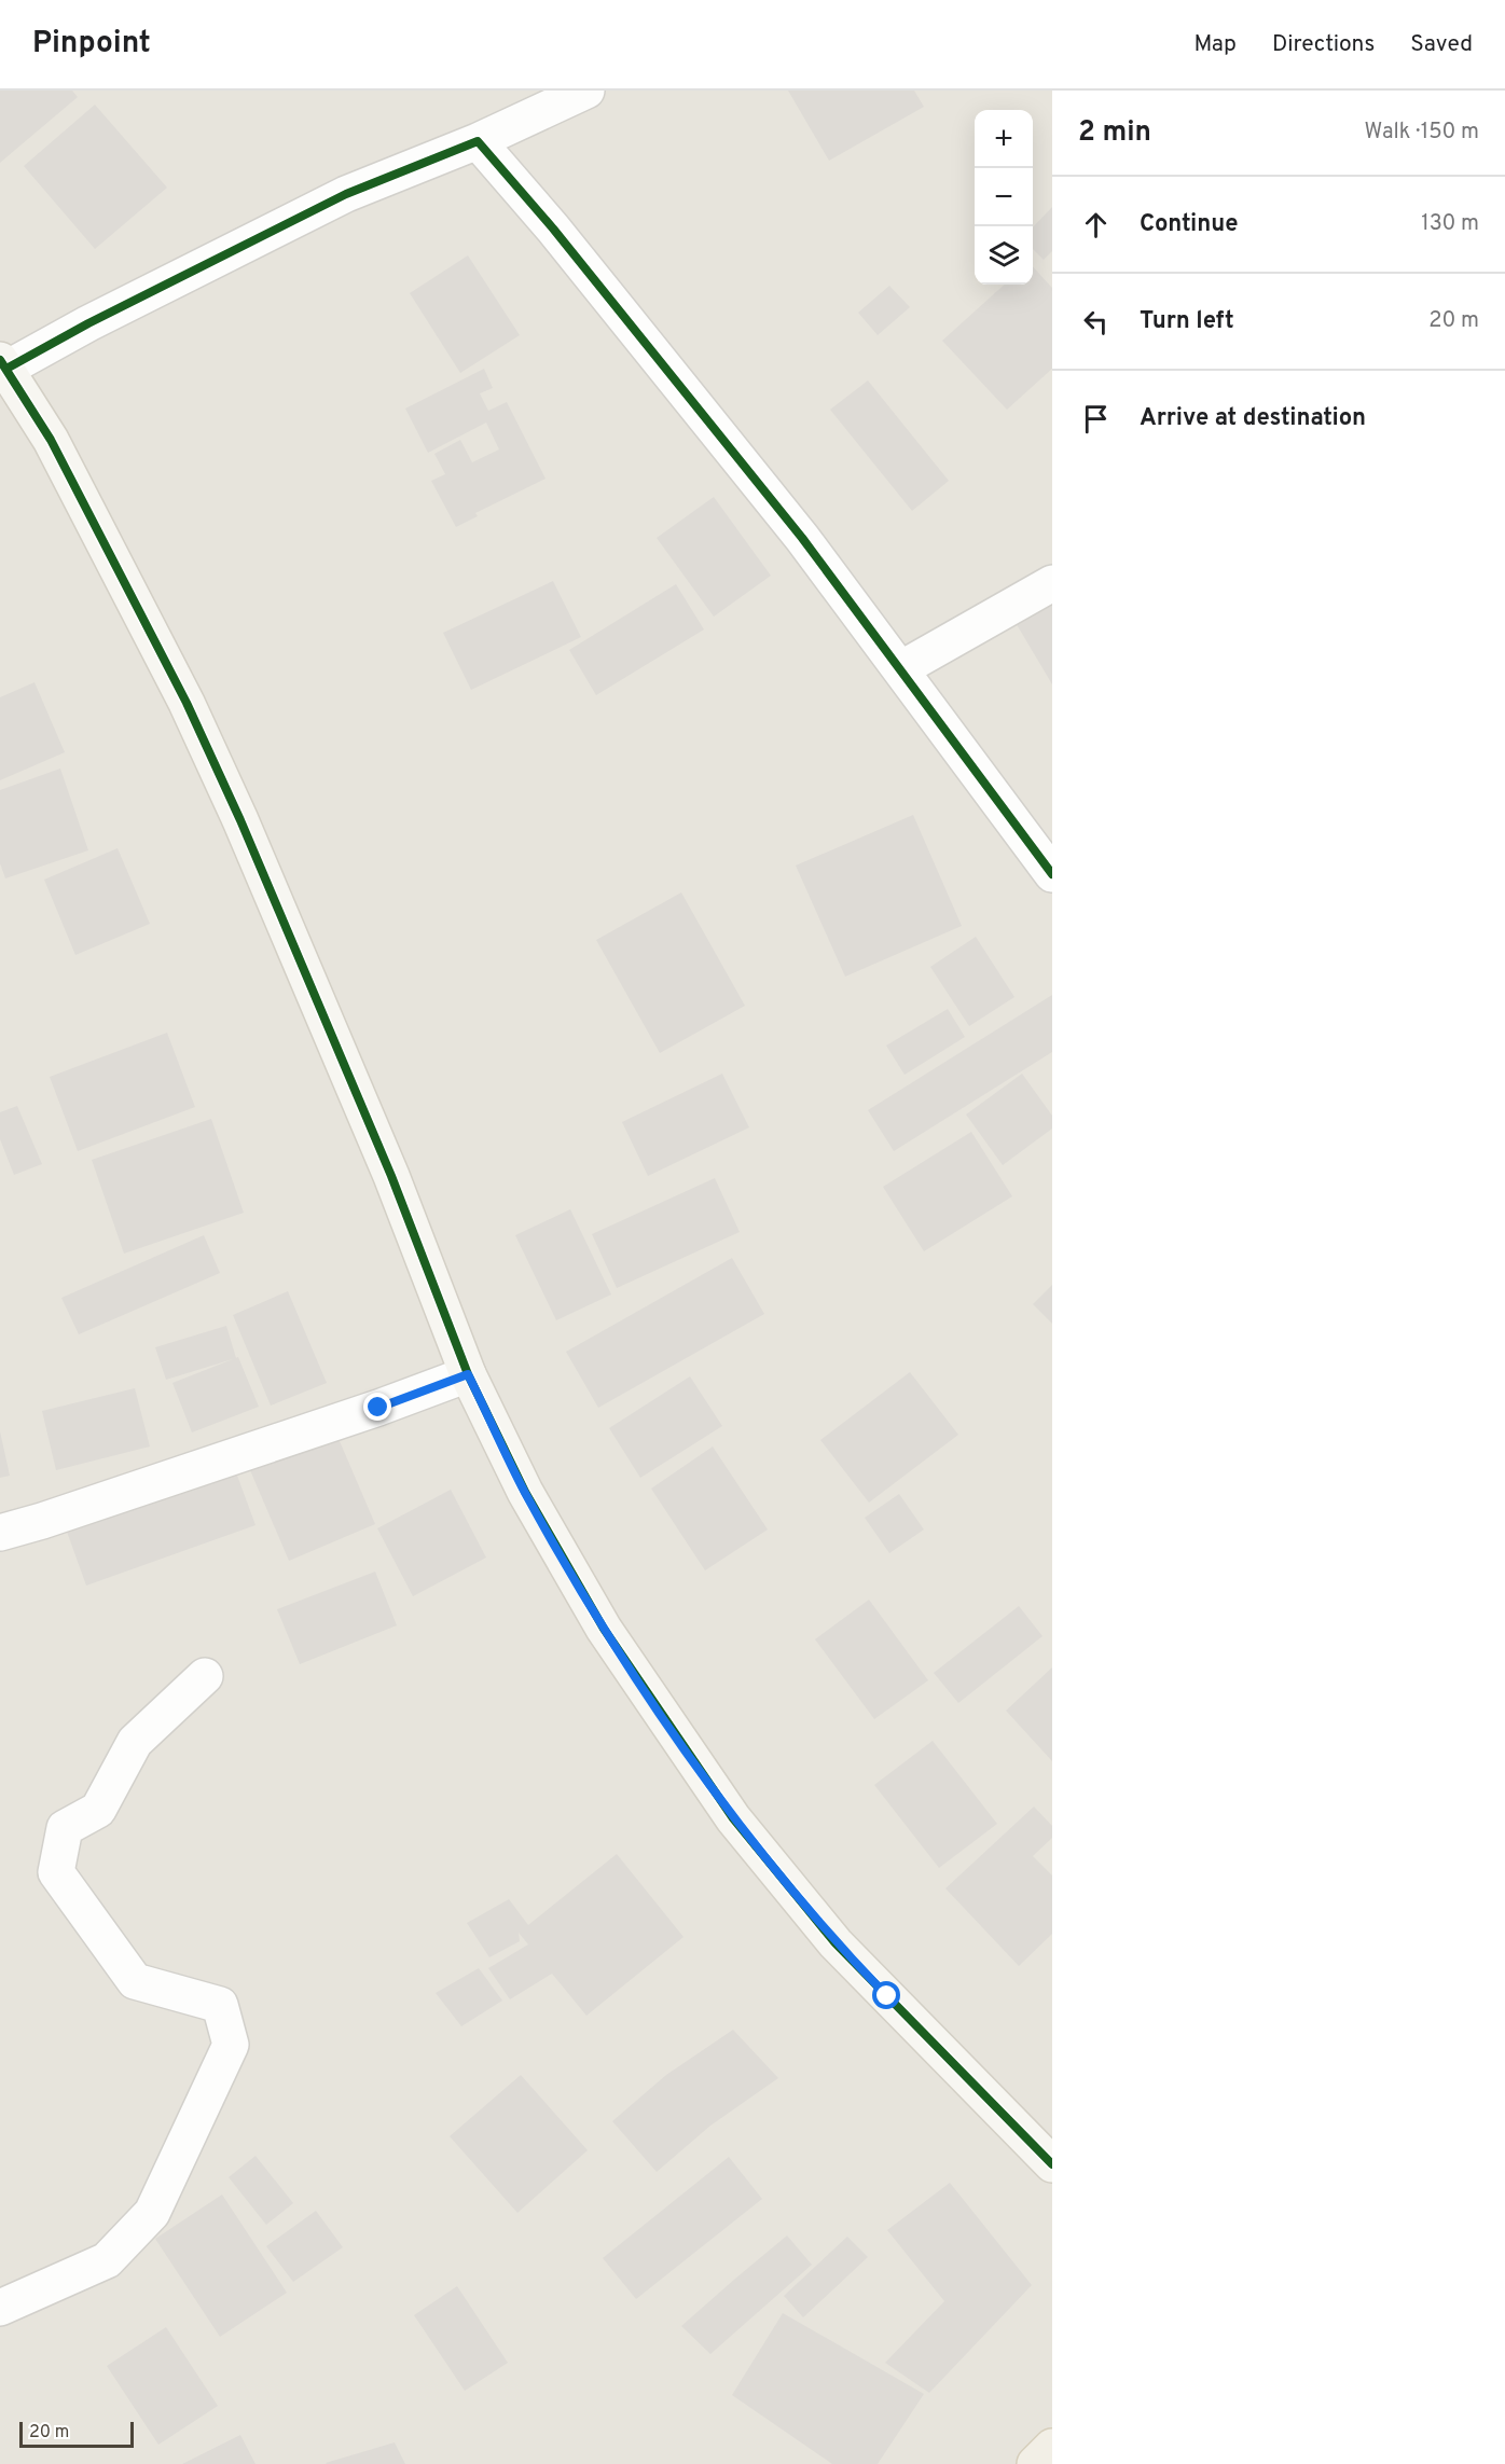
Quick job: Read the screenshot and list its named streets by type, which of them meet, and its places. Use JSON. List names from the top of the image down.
{
  "scale_bar": "20 m",
  "page": {
    "header": "Pinpoint",
    "nav": ["Map", "Directions", "Saved"],
    "heading": ["2 min", "Walk · 150 m"],
    "map_buttons": ["+", "−"],
    "list": [
      ["Continue", "130 m"],
      ["Turn left", "20 m"],
      "Arrive at destination"
    ],
    "scale": "20 m"
  }
}
